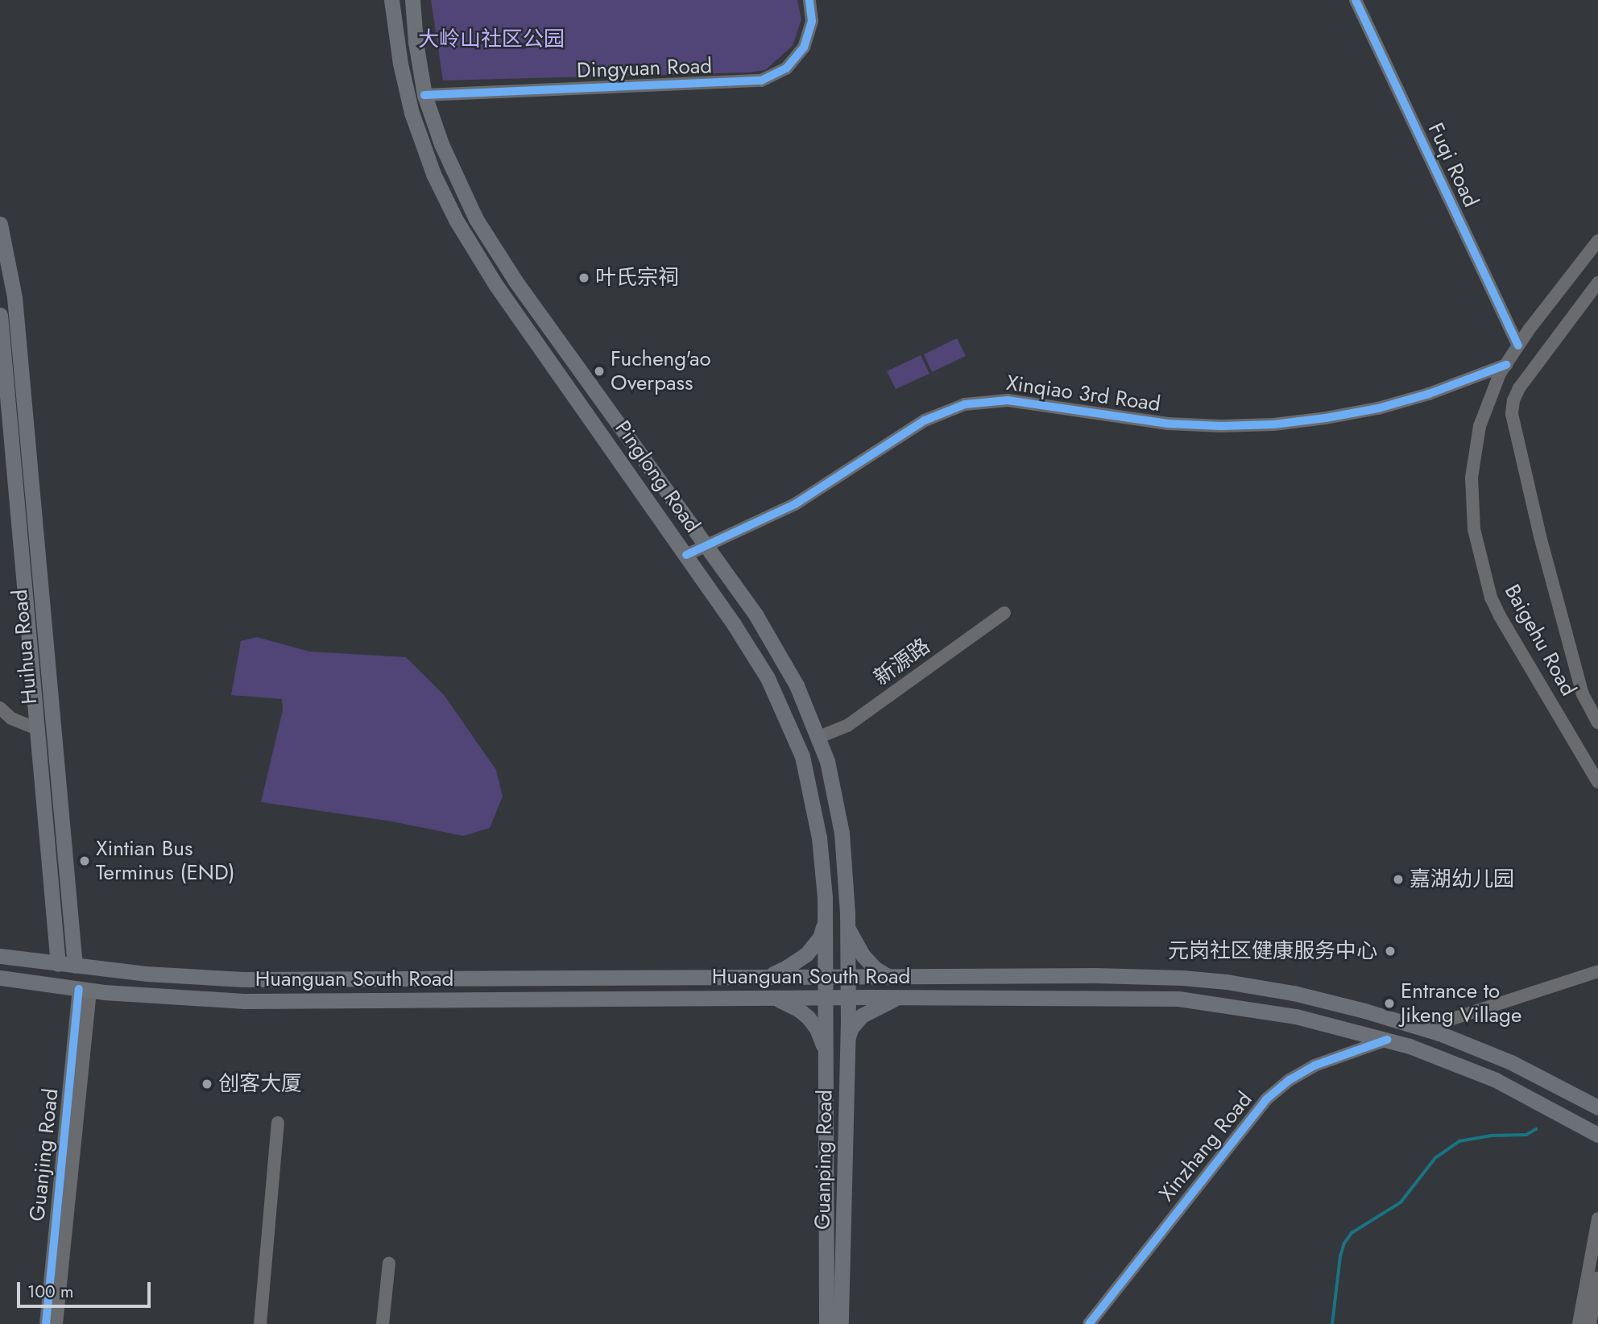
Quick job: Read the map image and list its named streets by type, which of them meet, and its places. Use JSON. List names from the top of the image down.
{
  "streets": {
    "main road": [
      "Pinglong Road",
      "Huihua Road",
      "Huanguan South Road",
      "Guanping Road"
    ],
    "street": [
      "Dingyuan Road",
      "Fuqi Road",
      "Xinqiao 3rd Road",
      "Baigehu Road",
      "新源路",
      "Xinzhang Road",
      "Guanjing Road"
    ]
  },
  "crossings": [
    ["Dingyuan Road", "Pinglong Road"],
    ["Fuqi Road", "Baigehu Road"],
    ["Xinqiao 3rd Road", "Pinglong Road"],
    ["Xinqiao 3rd Road", "Baigehu Road"],
    ["Pinglong Road", "新源路"],
    ["Pinglong Road", "Huanguan South Road"],
    ["Pinglong Road", "Guanping Road"],
    ["Huihua Road", "Huanguan South Road"],
    ["Huanguan South Road", "Xinzhang Road"],
    ["Huanguan South Road", "Guanjing Road"],
    ["Huanguan South Road", "Guanping Road"]
  ],
  "parks": ["大岭山社区公园"],
  "places": [
    "叶氏宗祠",
    "Fucheng'ao Overpass",
    "Xintian Bus Terminus (END)",
    "嘉湖幼儿园",
    "元岗社区健康服务中心",
    "Entrance to Jikeng Village",
    "创客大厦"
  ],
  "scale_bar": "100 m"
}
